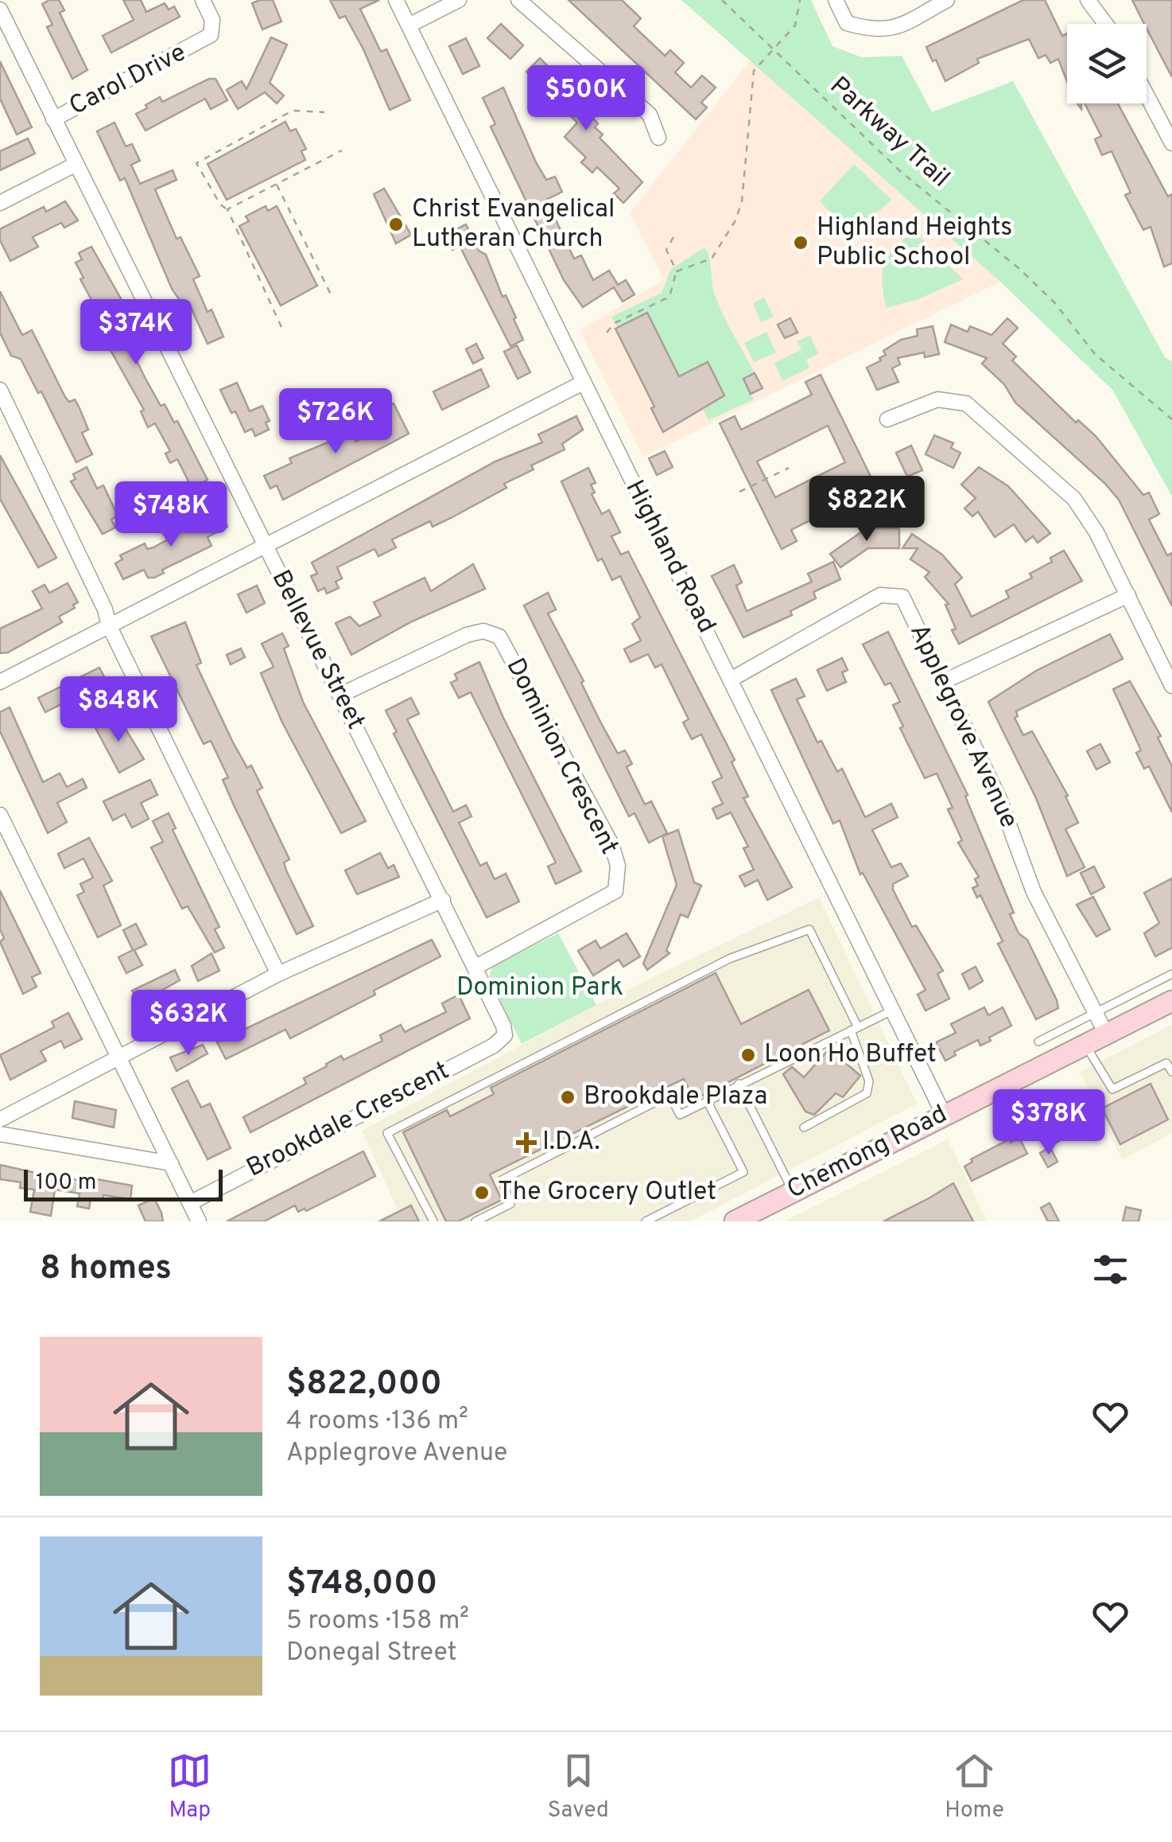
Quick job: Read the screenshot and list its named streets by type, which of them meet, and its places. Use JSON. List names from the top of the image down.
{
  "streets": {
    "main road": ["Chemong Road"],
    "street": [
      "Carol Drive",
      "Highland Road",
      "Bellevue Street",
      "Applegrove Avenue",
      "Dominion Crescent",
      "Brookdale Crescent"
    ],
    "path": ["Parkway Trail"]
  },
  "crossings": [
    ["Carol Drive", "Bellevue Street"],
    ["Highland Road", "Applegrove Avenue"],
    ["Highland Road", "Chemong Road"],
    ["Bellevue Street", "Dominion Crescent"],
    ["Bellevue Street", "Brookdale Crescent"],
    ["Applegrove Avenue", "Chemong Road"]
  ],
  "parks": ["Dominion Park"],
  "places": {
    "other": [
      "Christ Evangelical Lutheran Church",
      "Highland Heights Public School",
      "Loon Ho Buffet",
      "Brookdale Plaza",
      "The Grocery Outlet"
    ],
    "health": ["I.D.A."]
  },
  "scale_bar": "100 m",
  "page": {
    "price": [
      "$500K",
      "$374K",
      "$726K",
      "$822K",
      "$748K",
      "$848K",
      "$632K",
      "$378K"
    ],
    "scale": "100 m",
    "heading": "8 homes",
    "list": [
      {
        "name": "$822,000",
        "note": "4 rooms · 136 m² · Applegrove Avenue"
      },
      {
        "name": "$748,000",
        "note": "5 rooms · 158 m² · Donegal Street"
      }
    ],
    "tabs": ["Map", "Saved", "Home"]
  }
}
